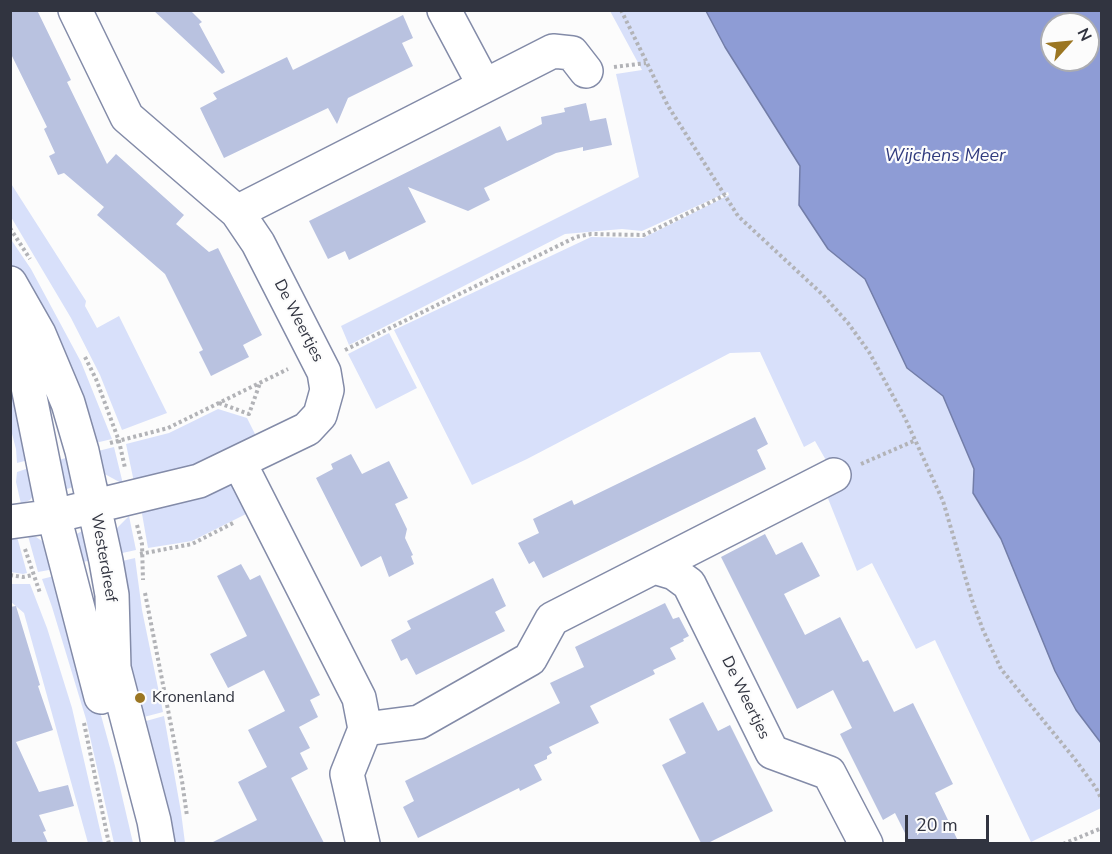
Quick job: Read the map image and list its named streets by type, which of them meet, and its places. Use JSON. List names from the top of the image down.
{
  "streets": {
    "street": ["De Weertjes", "Westerdreef"]
  },
  "crossings": [
    ["De Weertjes", "Westerdreef"]
  ],
  "water": ["Wijchens Meer"],
  "places": ["Kronenland"],
  "scale_bar": "20 m",
  "north": "top right"
}
